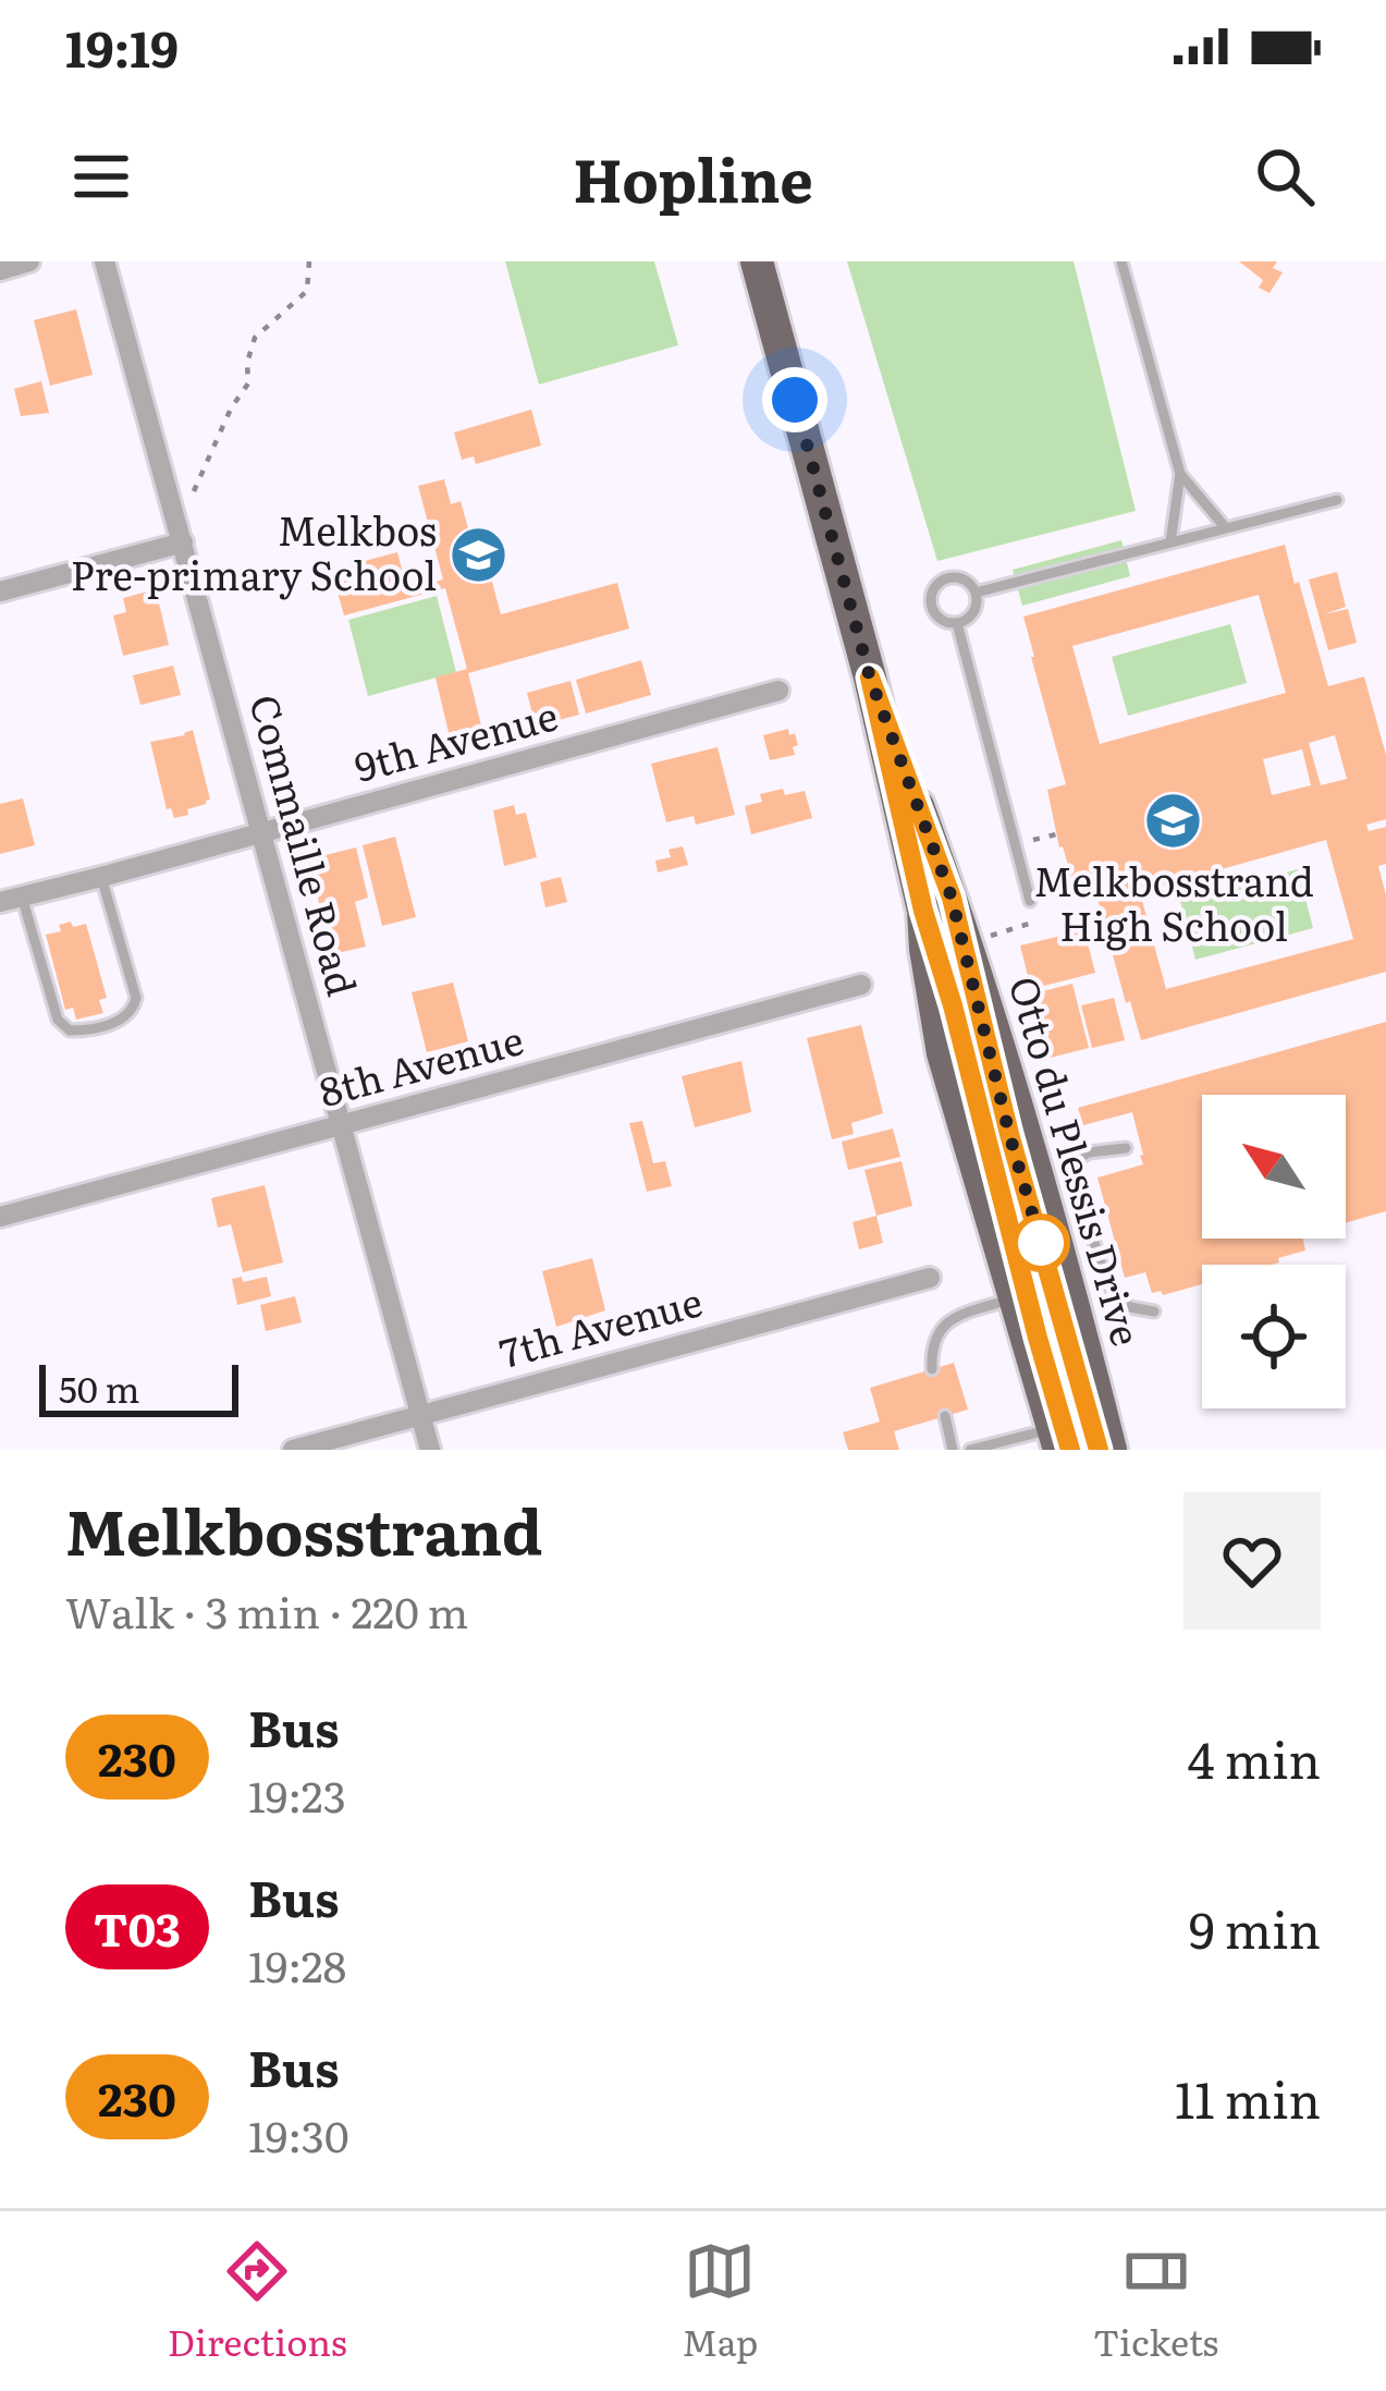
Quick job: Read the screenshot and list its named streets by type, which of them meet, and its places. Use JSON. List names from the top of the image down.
{
  "streets": {
    "main road": ["Otto du Plessis Drive"],
    "street": [
      "9th Avenue",
      "Commaille Road",
      "8th Avenue",
      "7th Avenue"
    ]
  },
  "crossings": [
    ["9th Avenue", "Commaille Road"],
    ["Commaille Road", "8th Avenue"],
    ["Commaille Road", "7th Avenue"]
  ],
  "places": {
    "school or university": ["Melkbos Pre-primary School", "Melkbosstrand High School"]
  },
  "lines": ["bus line 230"],
  "scale_bar": "50 m",
  "north": "top left",
  "page": {
    "status": "19:19",
    "header": "Hopline",
    "scale": "50 m",
    "heading": ["Melkbosstrand", "Walk · 3 min · 220 m"],
    "list": [
      {
        "mark": "230",
        "name": "Bus",
        "note": "19:23",
        "value": "4 min"
      },
      {
        "mark": "T03",
        "name": "Bus",
        "note": "19:28",
        "value": "9 min"
      },
      {
        "mark": "230",
        "name": "Bus",
        "note": "19:30",
        "value": "11 min"
      }
    ],
    "tabs": ["Directions", "Map", "Tickets"]
  }
}
